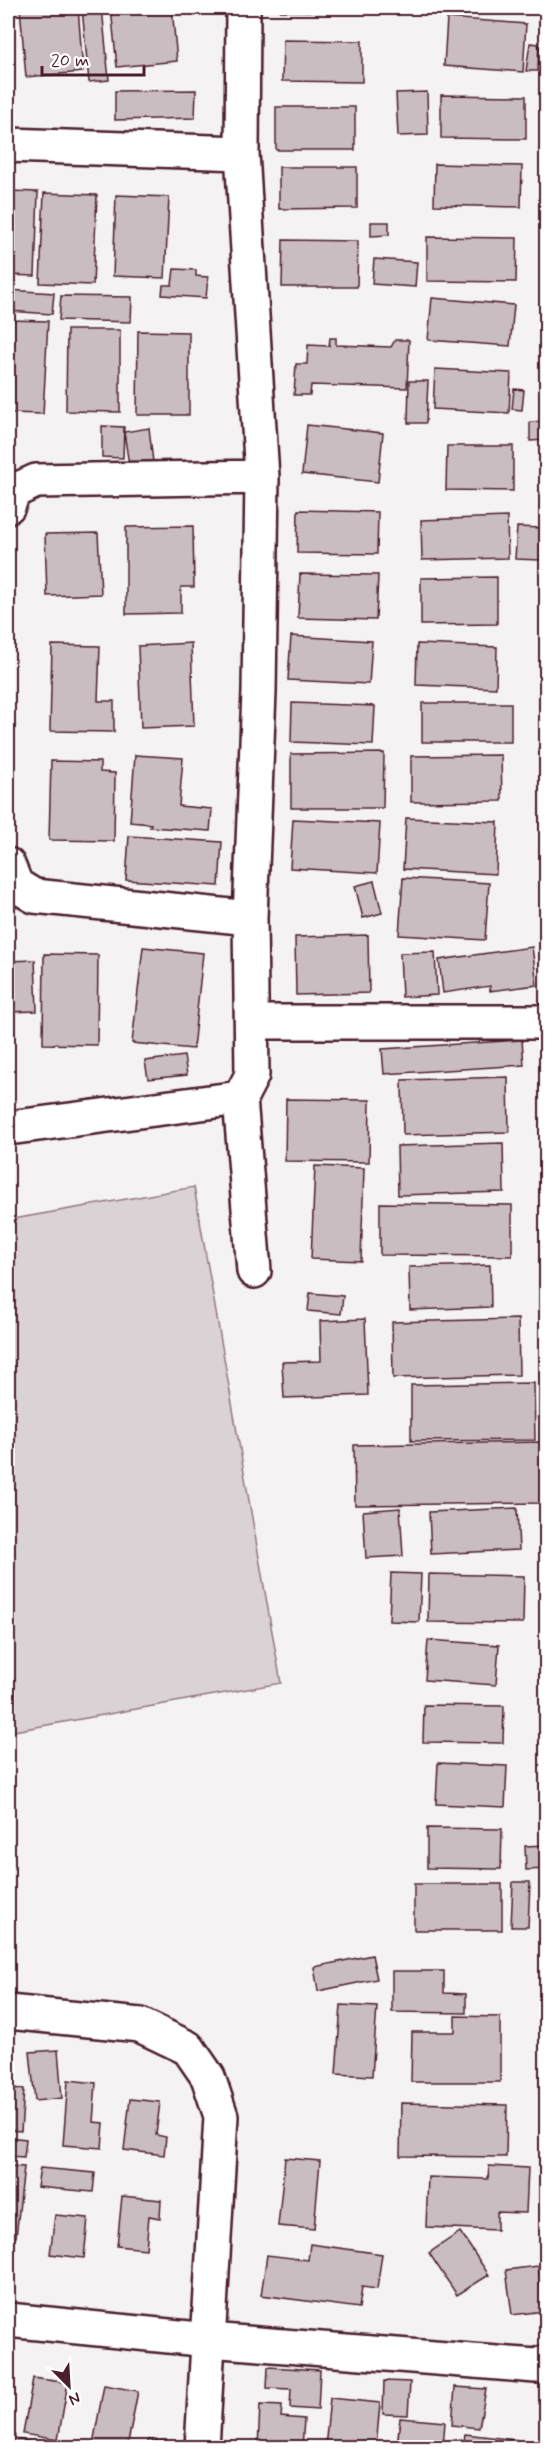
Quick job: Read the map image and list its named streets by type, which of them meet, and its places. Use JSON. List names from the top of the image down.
{
  "scale_bar": "20 m",
  "north": "bottom right"
}
